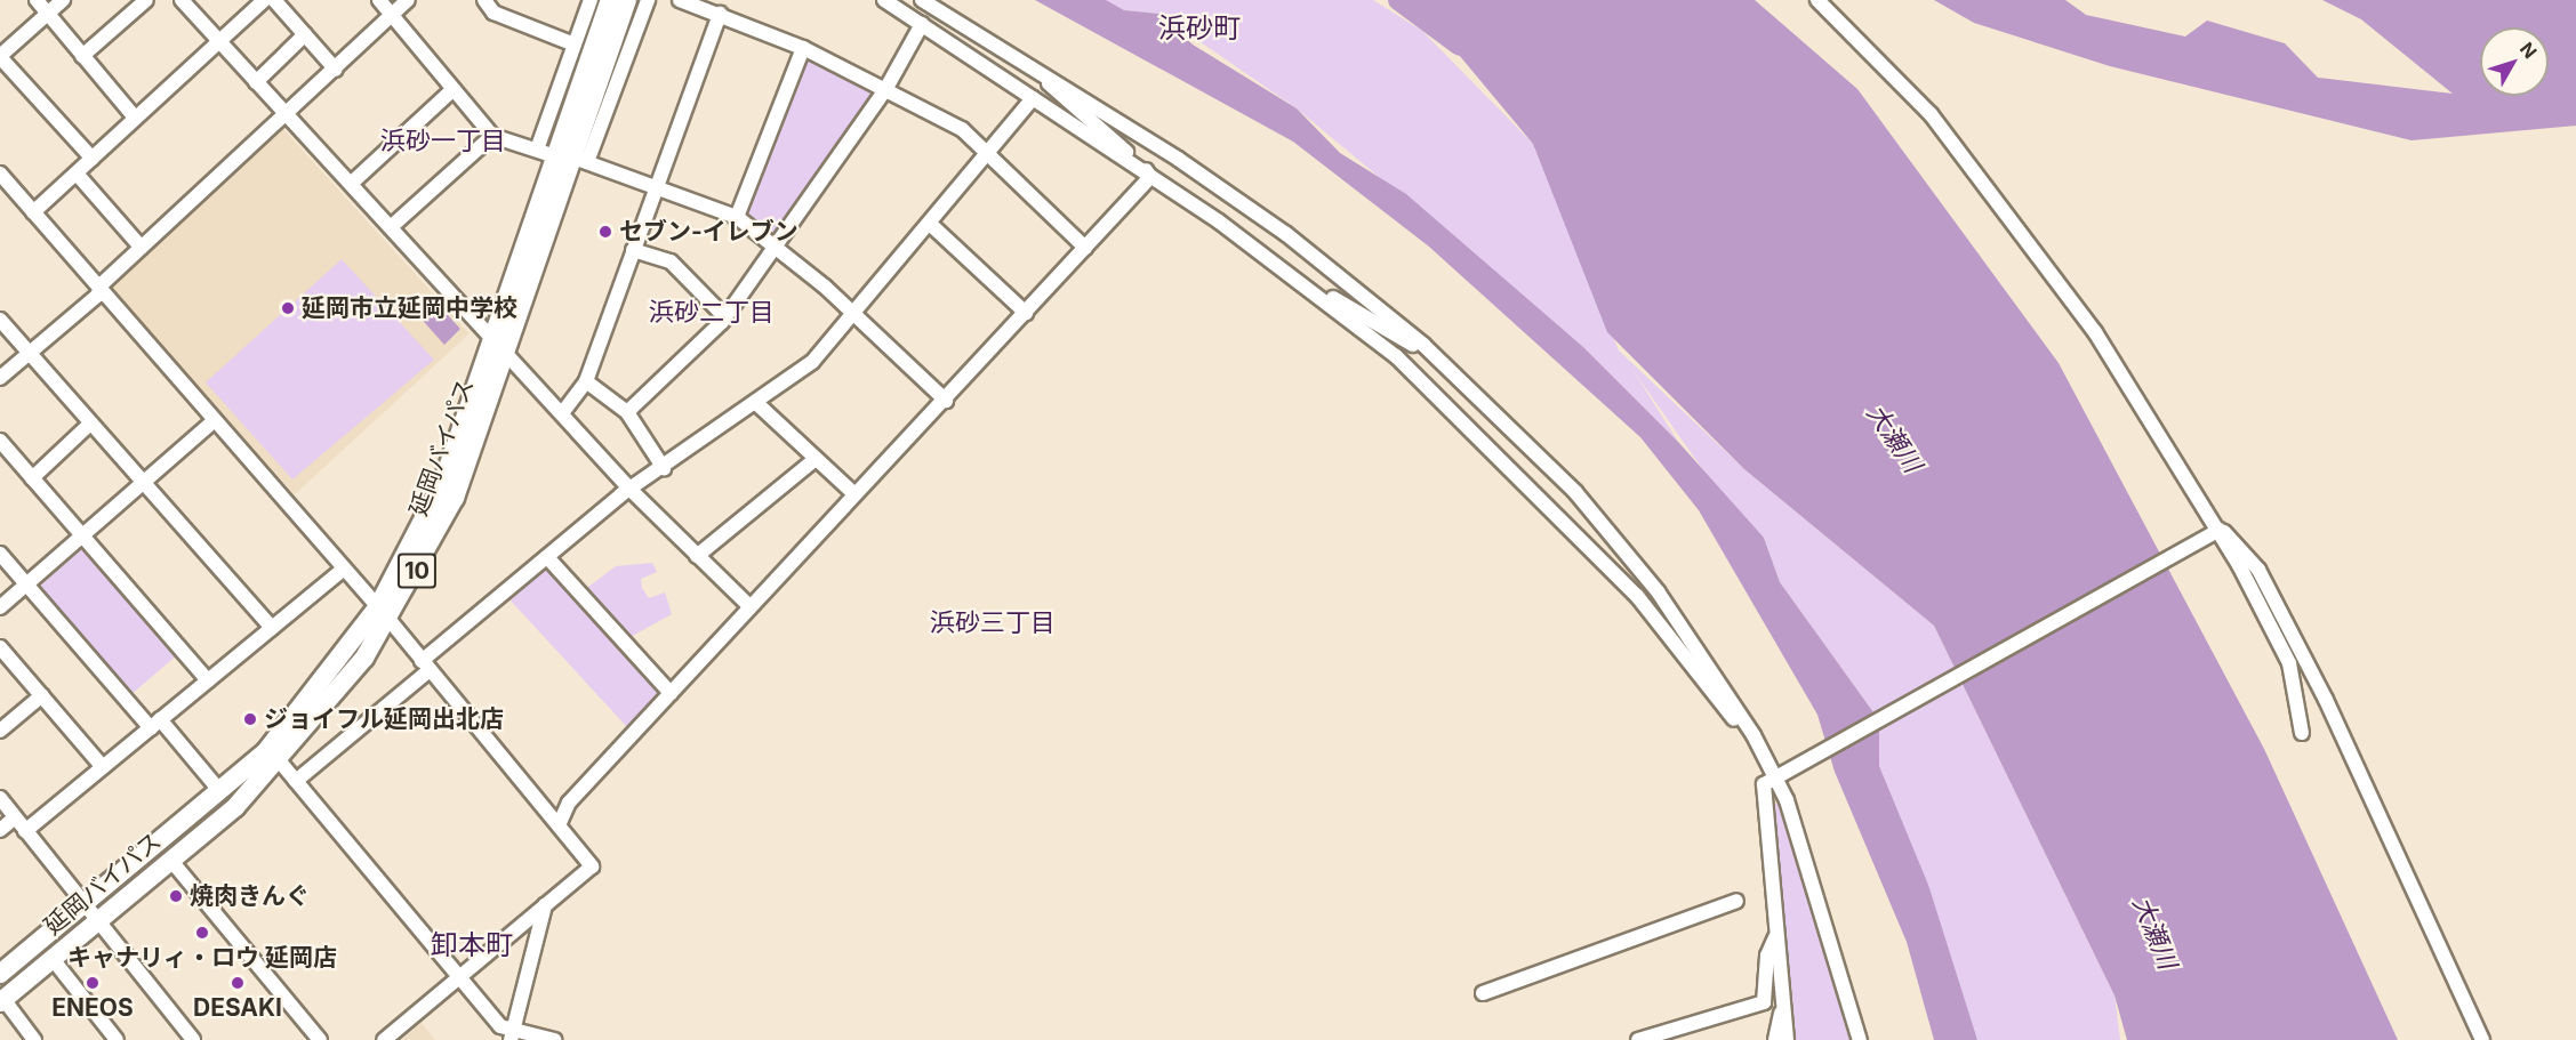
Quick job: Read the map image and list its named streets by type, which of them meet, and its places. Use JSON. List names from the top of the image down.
{
  "streets": {
    "highway": ["延岡バイパス", "10"]
  },
  "districts": [
    "浜砂町",
    "浜砂一丁目",
    "浜砂二丁目",
    "浜砂三丁目",
    "卸本町"
  ],
  "water": ["大瀬川"],
  "places": [
    "セブン-イレブン",
    "延岡市立延岡中学校",
    "ジョイフル延岡出北店",
    "焼肉きんぐ",
    "キャナリィ・ロウ 延岡店",
    "ENEOS",
    "DESAKI"
  ],
  "north": "top right"
}
